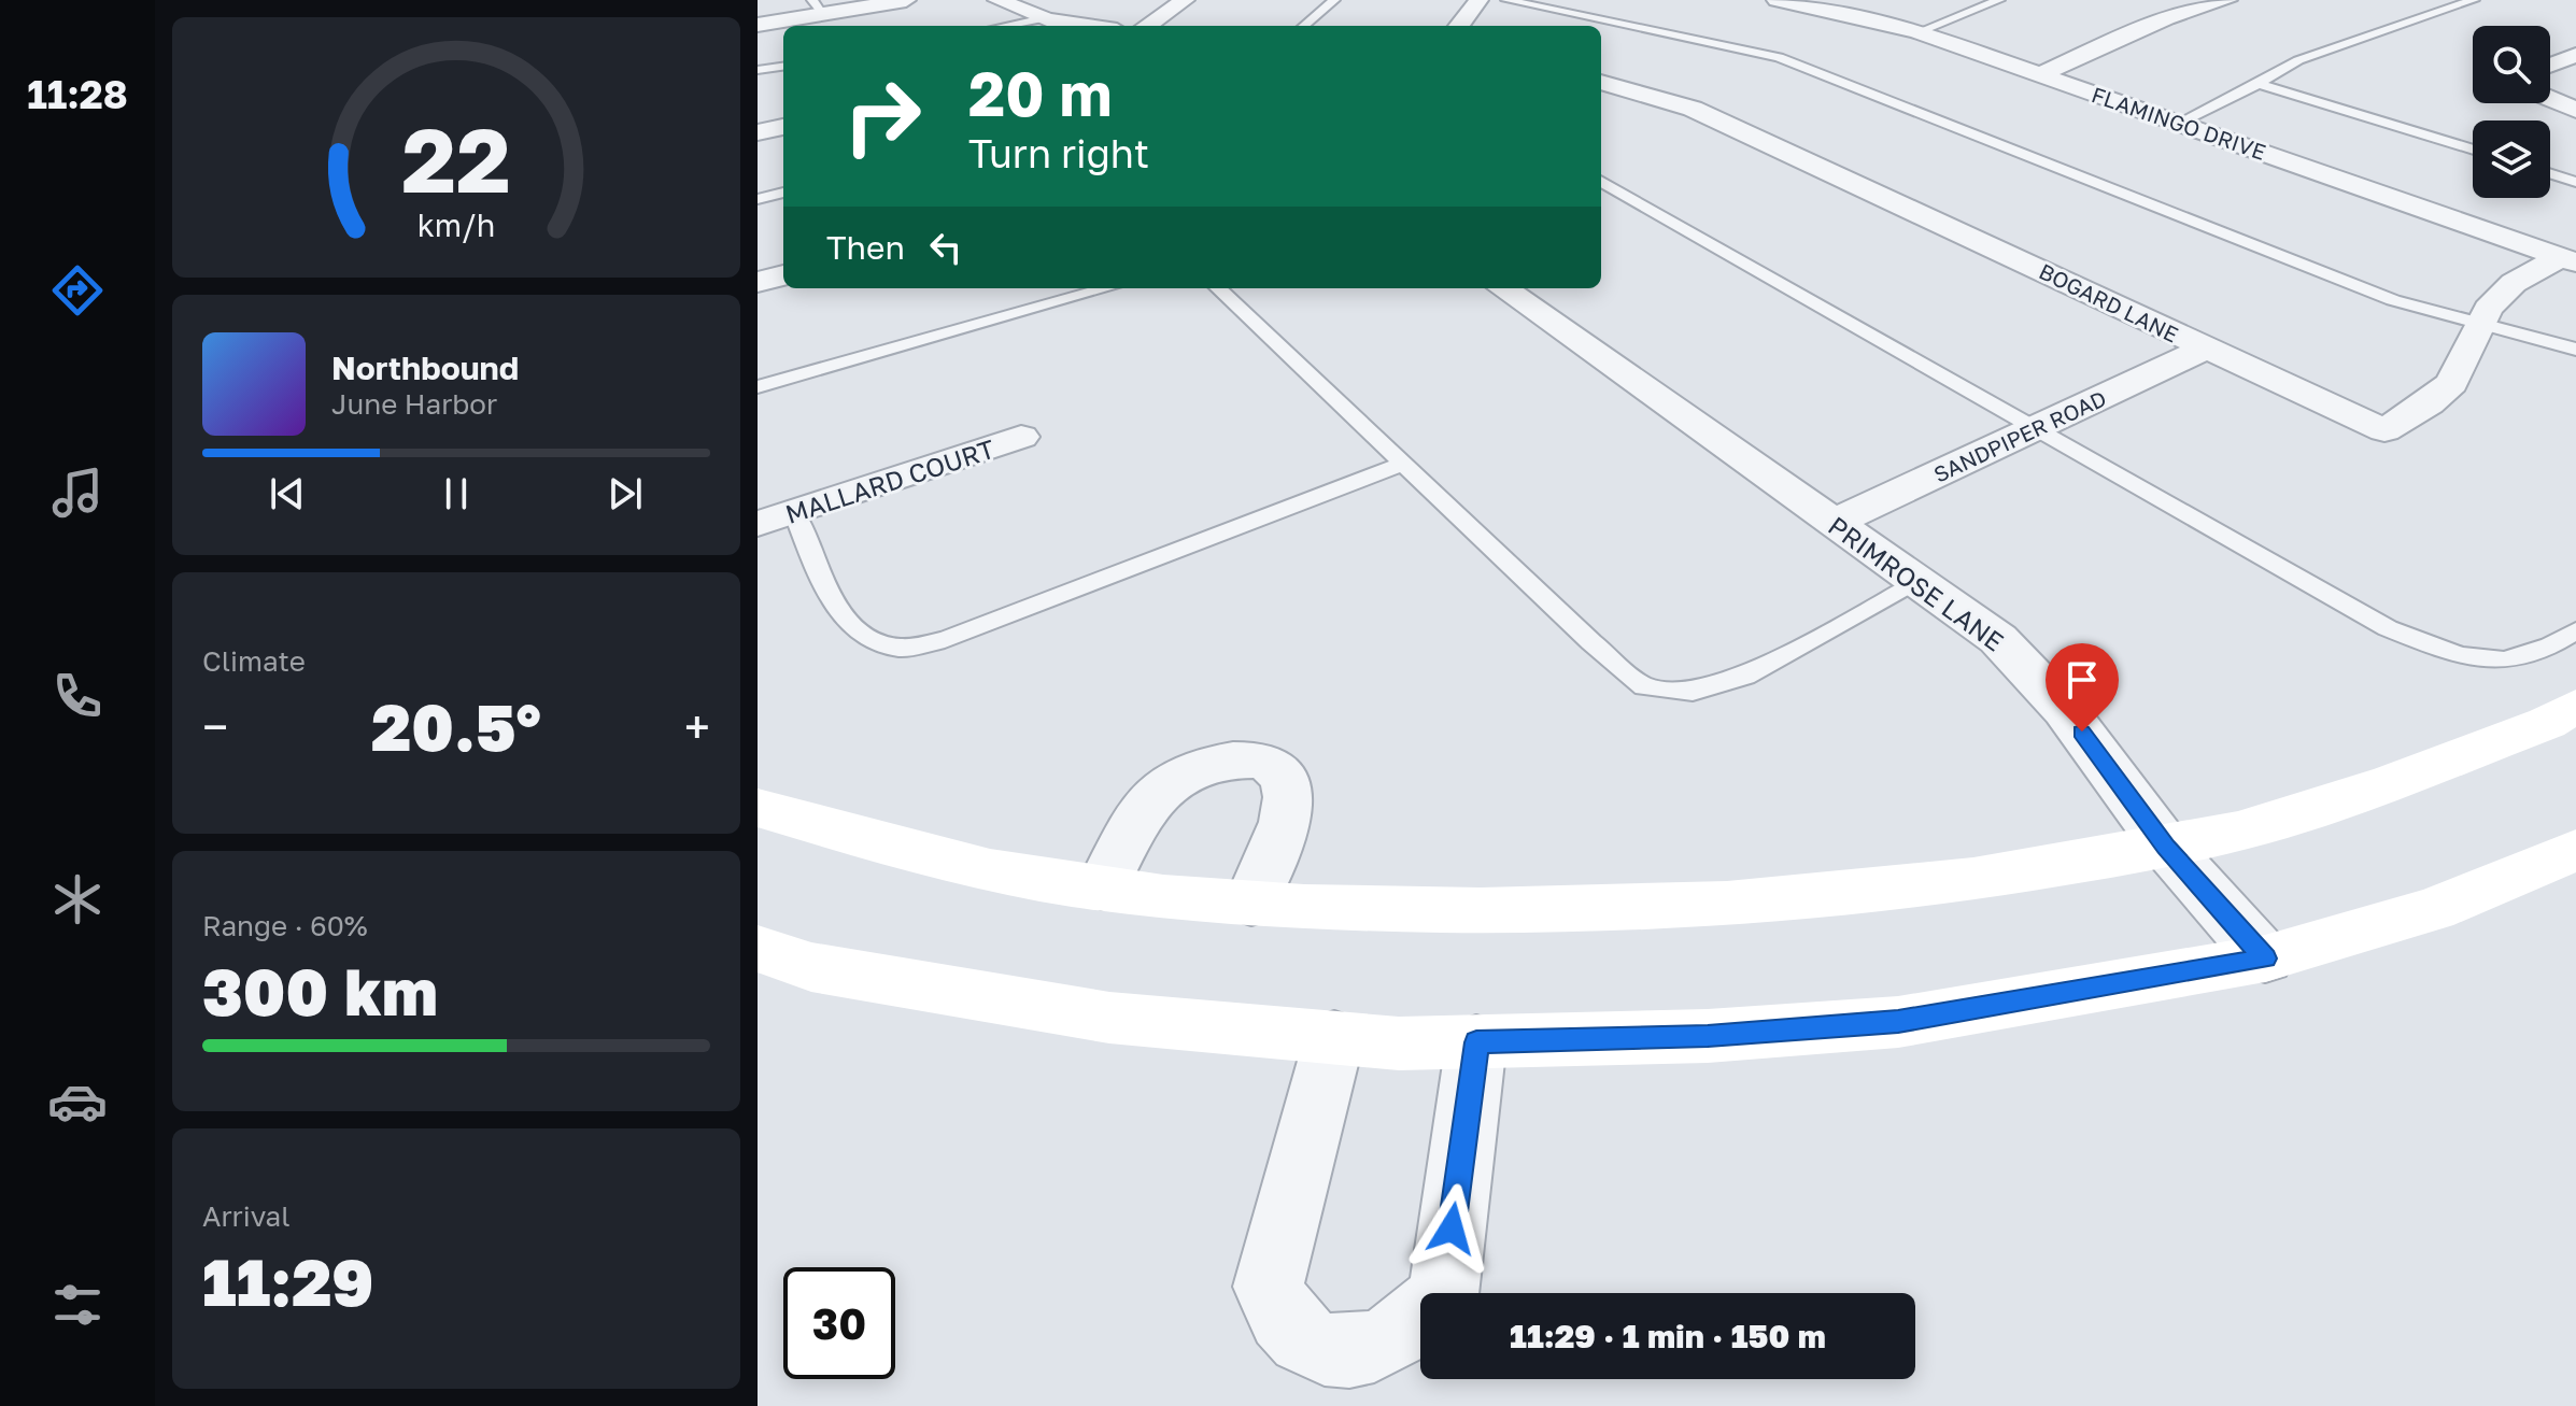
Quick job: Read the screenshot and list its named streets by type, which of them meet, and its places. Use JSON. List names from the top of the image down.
{
  "streets": {
    "street": [
      "FLAMINGO DRIVE",
      "BOGARD LANE",
      "SANDPIPER ROAD",
      "MALLARD COURT",
      "PRIMROSE LANE"
    ]
  },
  "crossings": [
    ["FLAMINGO DRIVE", "BOGARD LANE"],
    ["BOGARD LANE", "SANDPIPER ROAD"],
    ["SANDPIPER ROAD", "PRIMROSE LANE"]
  ],
  "page": {
    "tabs": "11:28",
    "turn": ["20 m", "Turn right"],
    "then": "Then",
    "song": ["Northbound", "June Harbor"],
    "tile": [
      "Climate",
      ["Range · 60%", "300 km"],
      ["Arrival", "11:29"]
    ],
    "heat": ["−", "20.5°", "+"],
    "limit": "30",
    "trip": "11:29 · 1 min · 150 m",
    "gauge": ["22", "km/h"]
  }
}
